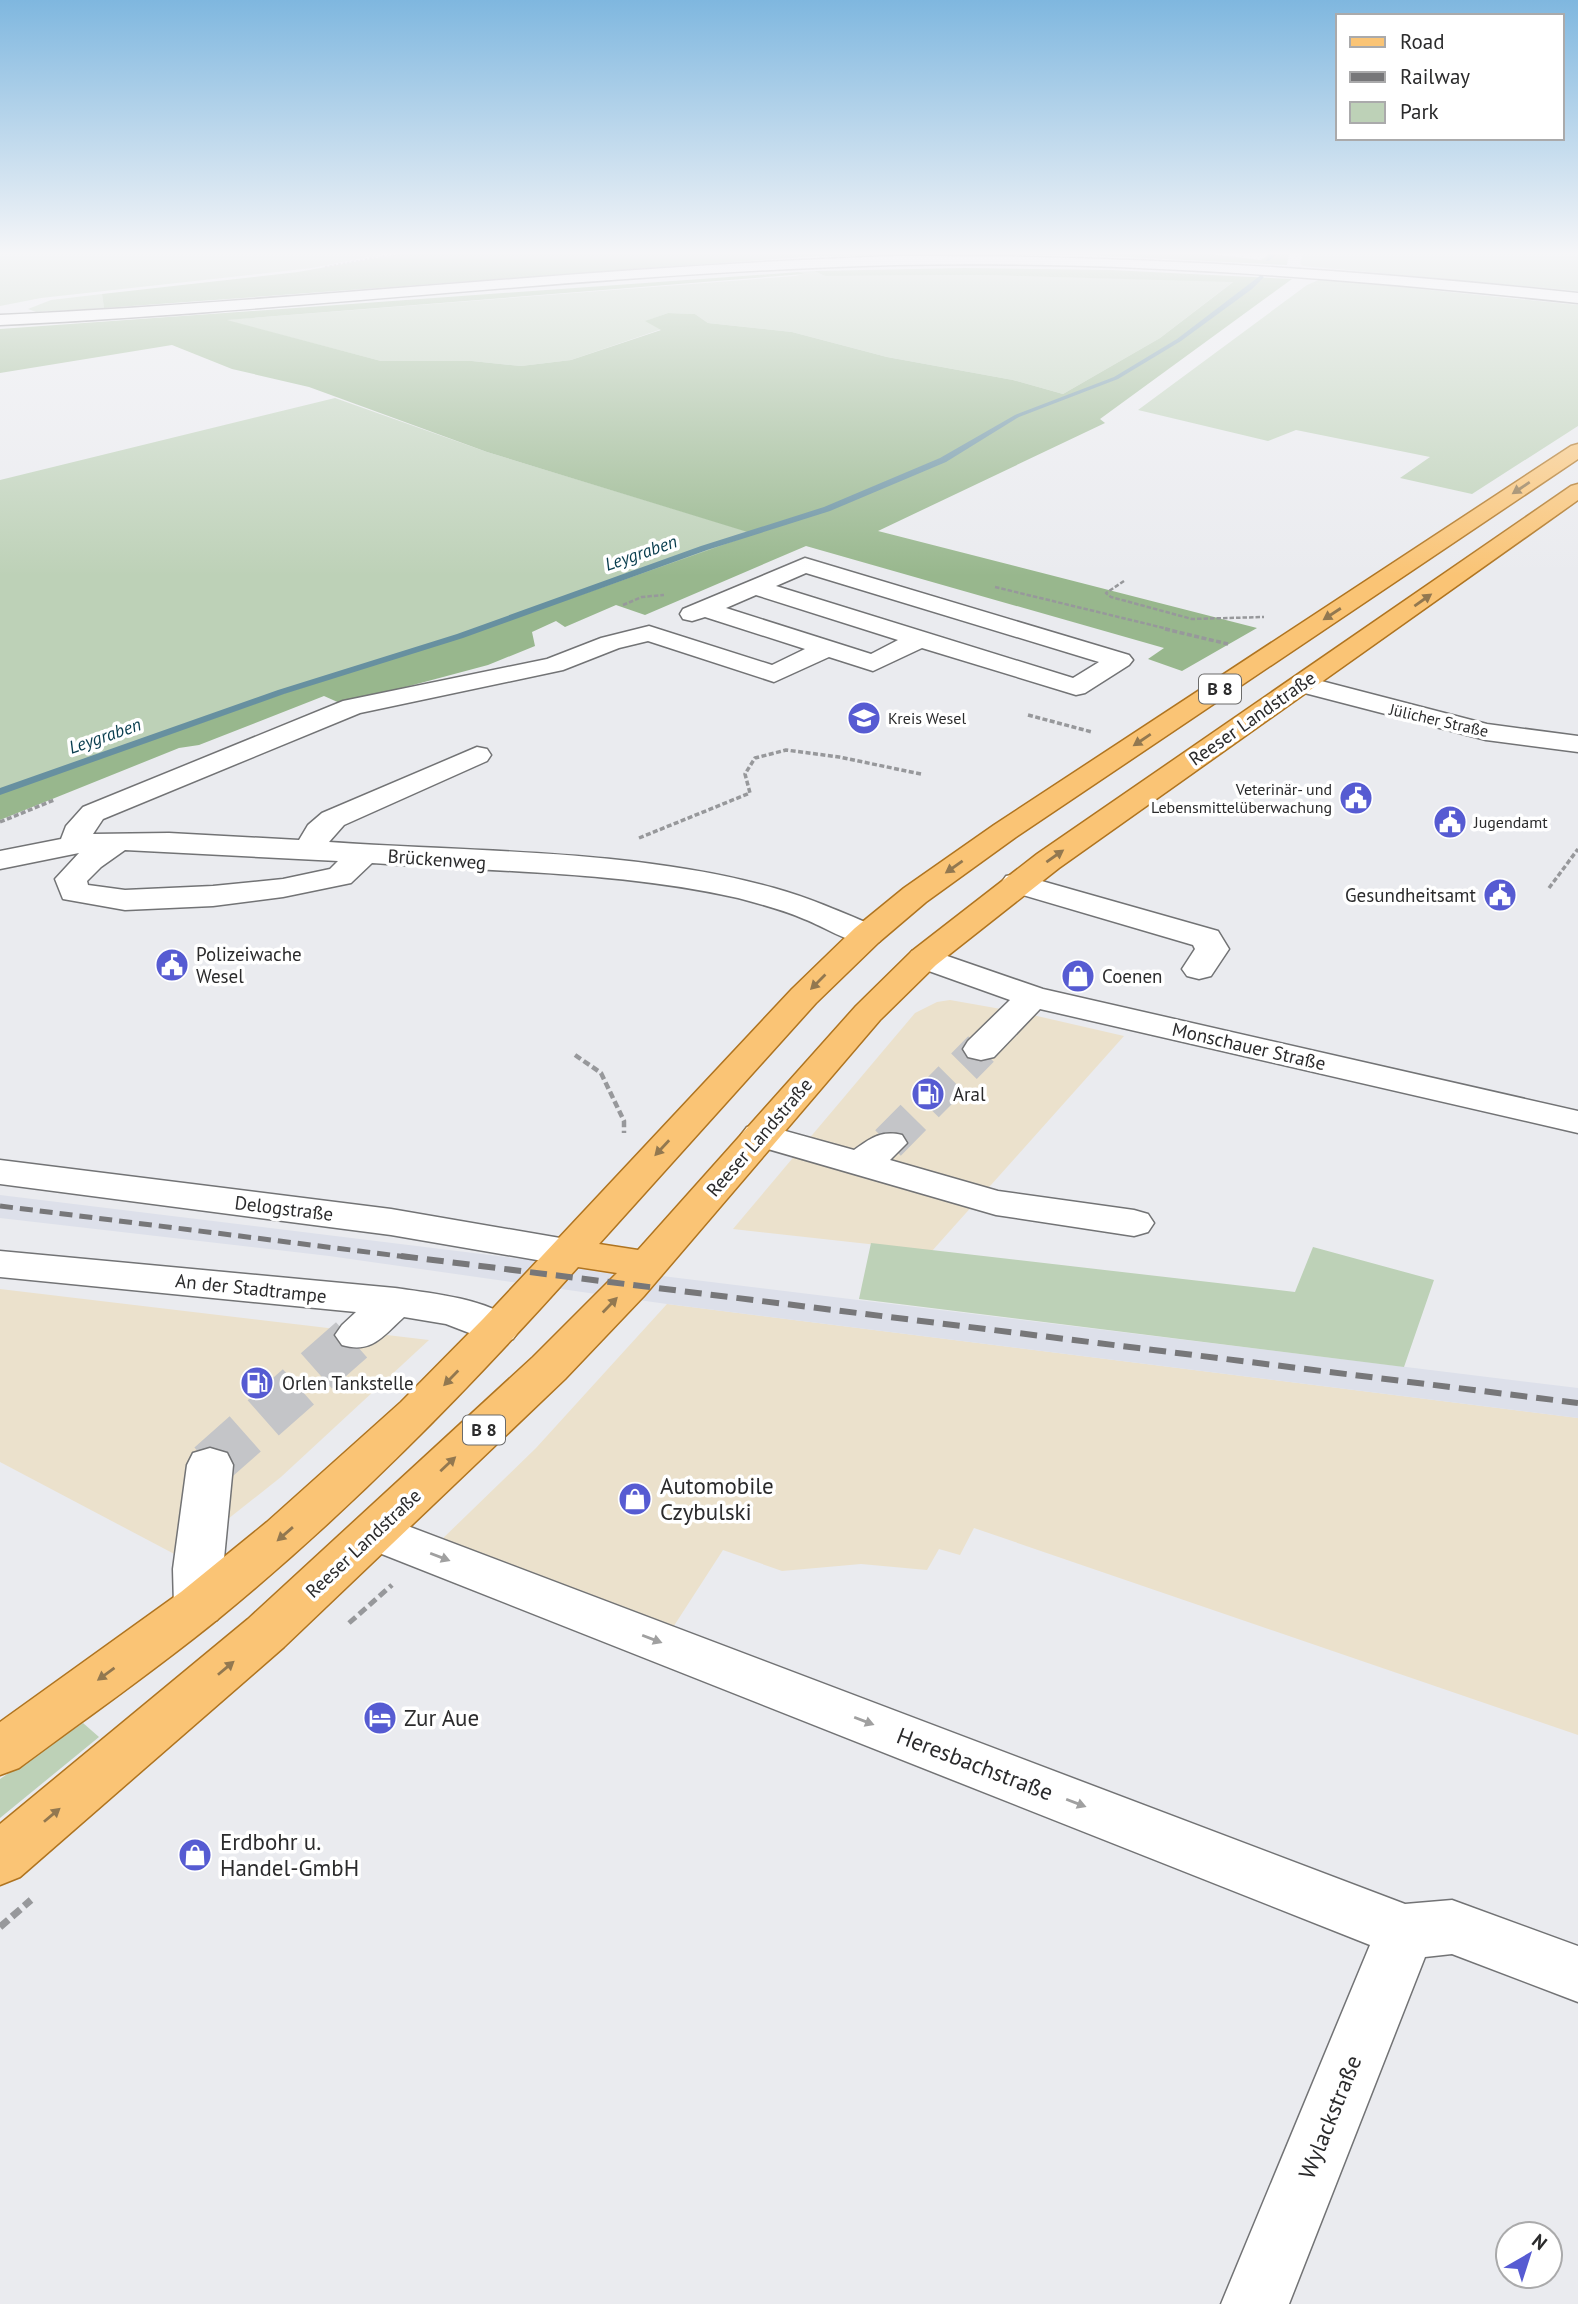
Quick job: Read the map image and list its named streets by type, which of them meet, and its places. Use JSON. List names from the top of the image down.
{
  "streets": {
    "main road": ["B 8", "Reeser Landstraße"],
    "street": [
      "Jülicher Straße",
      "Brückenweg",
      "Monschauer Straße",
      "Delogstraße",
      "An der Stadtrampe",
      "Heresbachstraße",
      "Wylackstraße"
    ]
  },
  "crossings": [
    ["B 8", "Brückenweg"],
    ["B 8", "Delogstraße"],
    ["B 8", "An der Stadtrampe"],
    ["Reeser Landstraße", "Jülicher Straße"],
    ["Reeser Landstraße", "Monschauer Straße"],
    ["Reeser Landstraße", "Heresbachstraße"],
    ["Heresbachstraße", "Wylackstraße"]
  ],
  "one_way": ["Heresbachstraße"],
  "water": ["Leygraben"],
  "places": {
    "school or university": ["Kreis Wesel"],
    "public building": [
      "Veterinär- und Lebensmittelüberwachung",
      "Jugendamt",
      "Gesundheitsamt",
      "Polizeiwache Wesel"
    ],
    "shop": ["Coenen", "Automobile Czybulski", "Erdbohr u. Handel-GmbH"],
    "fuel station": ["Aral", "Orlen Tankstelle"],
    "hotel": ["Zur Aue"]
  },
  "legend": ["Road", "Railway", "Park"],
  "north": "top right"
}
